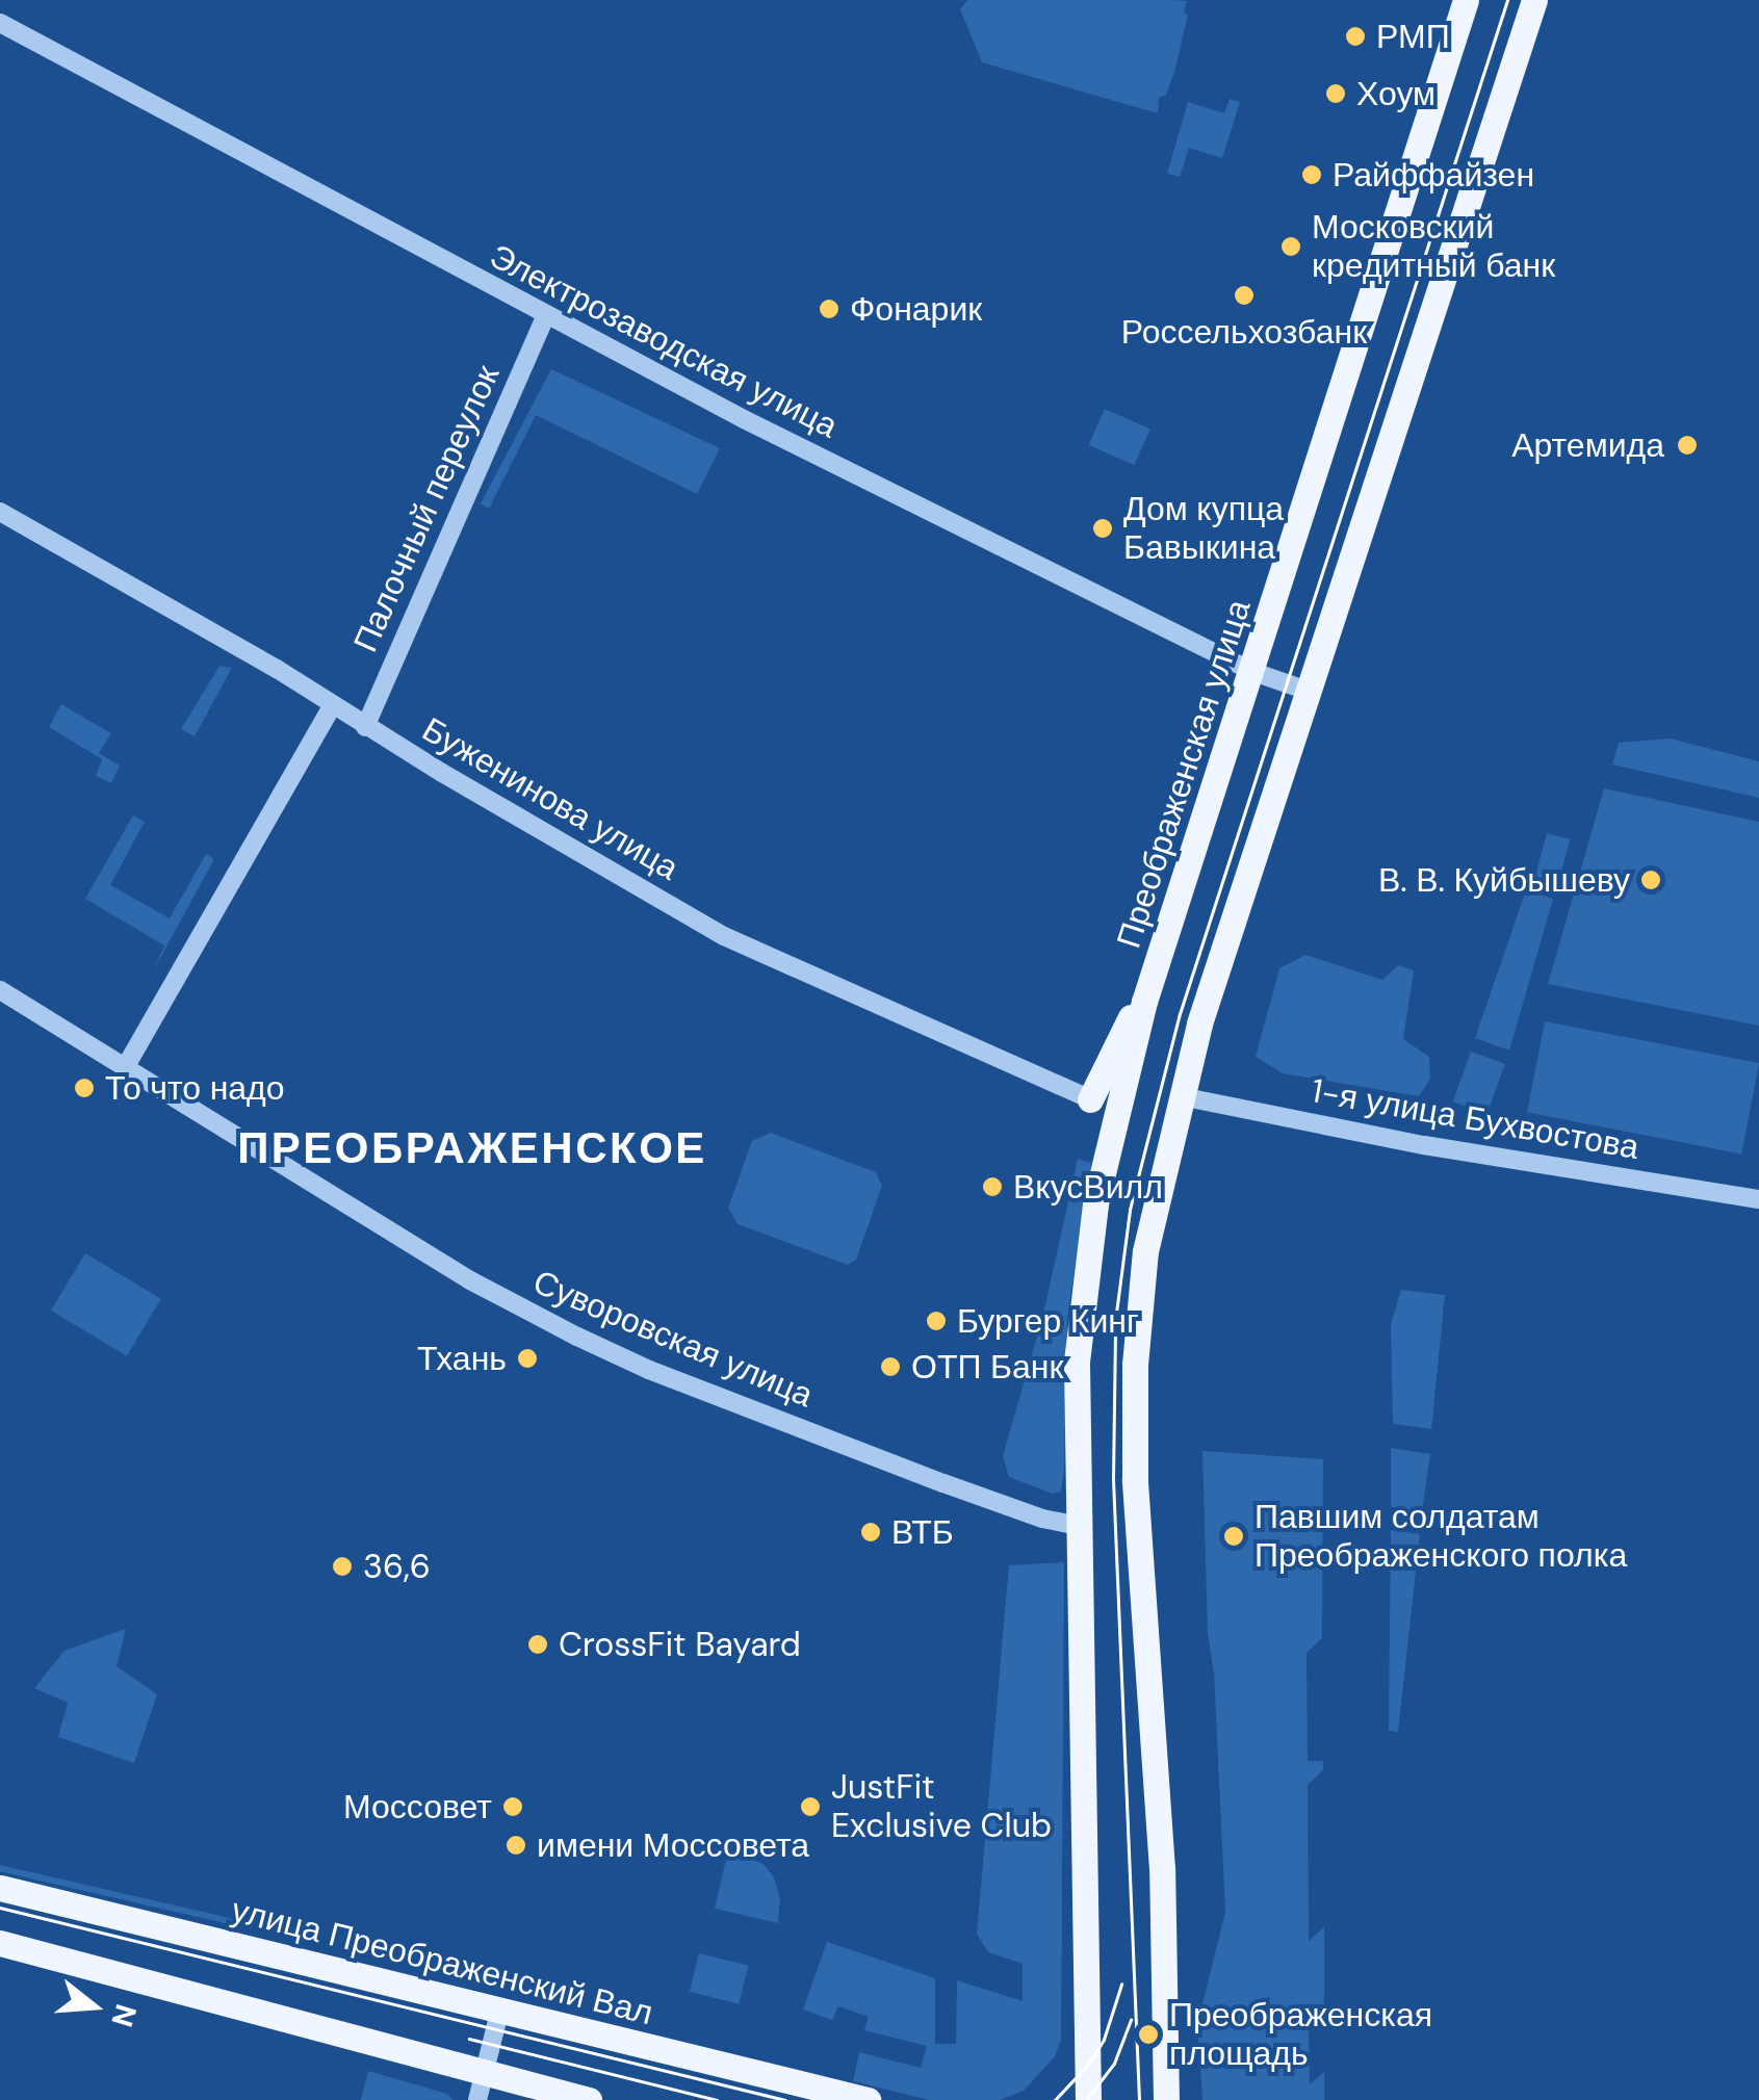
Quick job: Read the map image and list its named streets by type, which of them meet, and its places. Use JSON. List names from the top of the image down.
{
  "streets": {
    "main road": ["Преображенская улица", "улица Преображенский Вал"],
    "street": [
      "Электрозаводская улица",
      "Палочный переулок",
      "Буженинова улица",
      "1-я улица Бухвостова",
      "Суворовская улица"
    ]
  },
  "crossings": [
    ["Электрозаводская улица", "Палочный переулок"],
    ["Электрозаводская улица", "Преображенская улица"],
    ["Палочный переулок", "Буженинова улица"],
    ["Преображенская улица", "Суворовская улица"]
  ],
  "districts": ["ПРЕОБРАЖЕНСКОЕ"],
  "places": [
    "РМП",
    "Хоум",
    "Райффайзен",
    "Московский кредитный банк",
    "Россельхозбанк",
    "Фонарик",
    "Артемида",
    "Дом купца Бавыкина",
    "В. В. Куйбышеву",
    "То что надо",
    "ВкусВилл",
    "Бургер Кинг",
    "Тхань",
    "ОТП Банк",
    "ВТБ",
    "Павшим солдатам Преображенского полка",
    "36,6",
    "CrossFit Bayard",
    "Моссовет",
    "JustFit Exclusive Club",
    "имени Моссовета",
    "Преображенская площадь"
  ],
  "north": "right"
}
